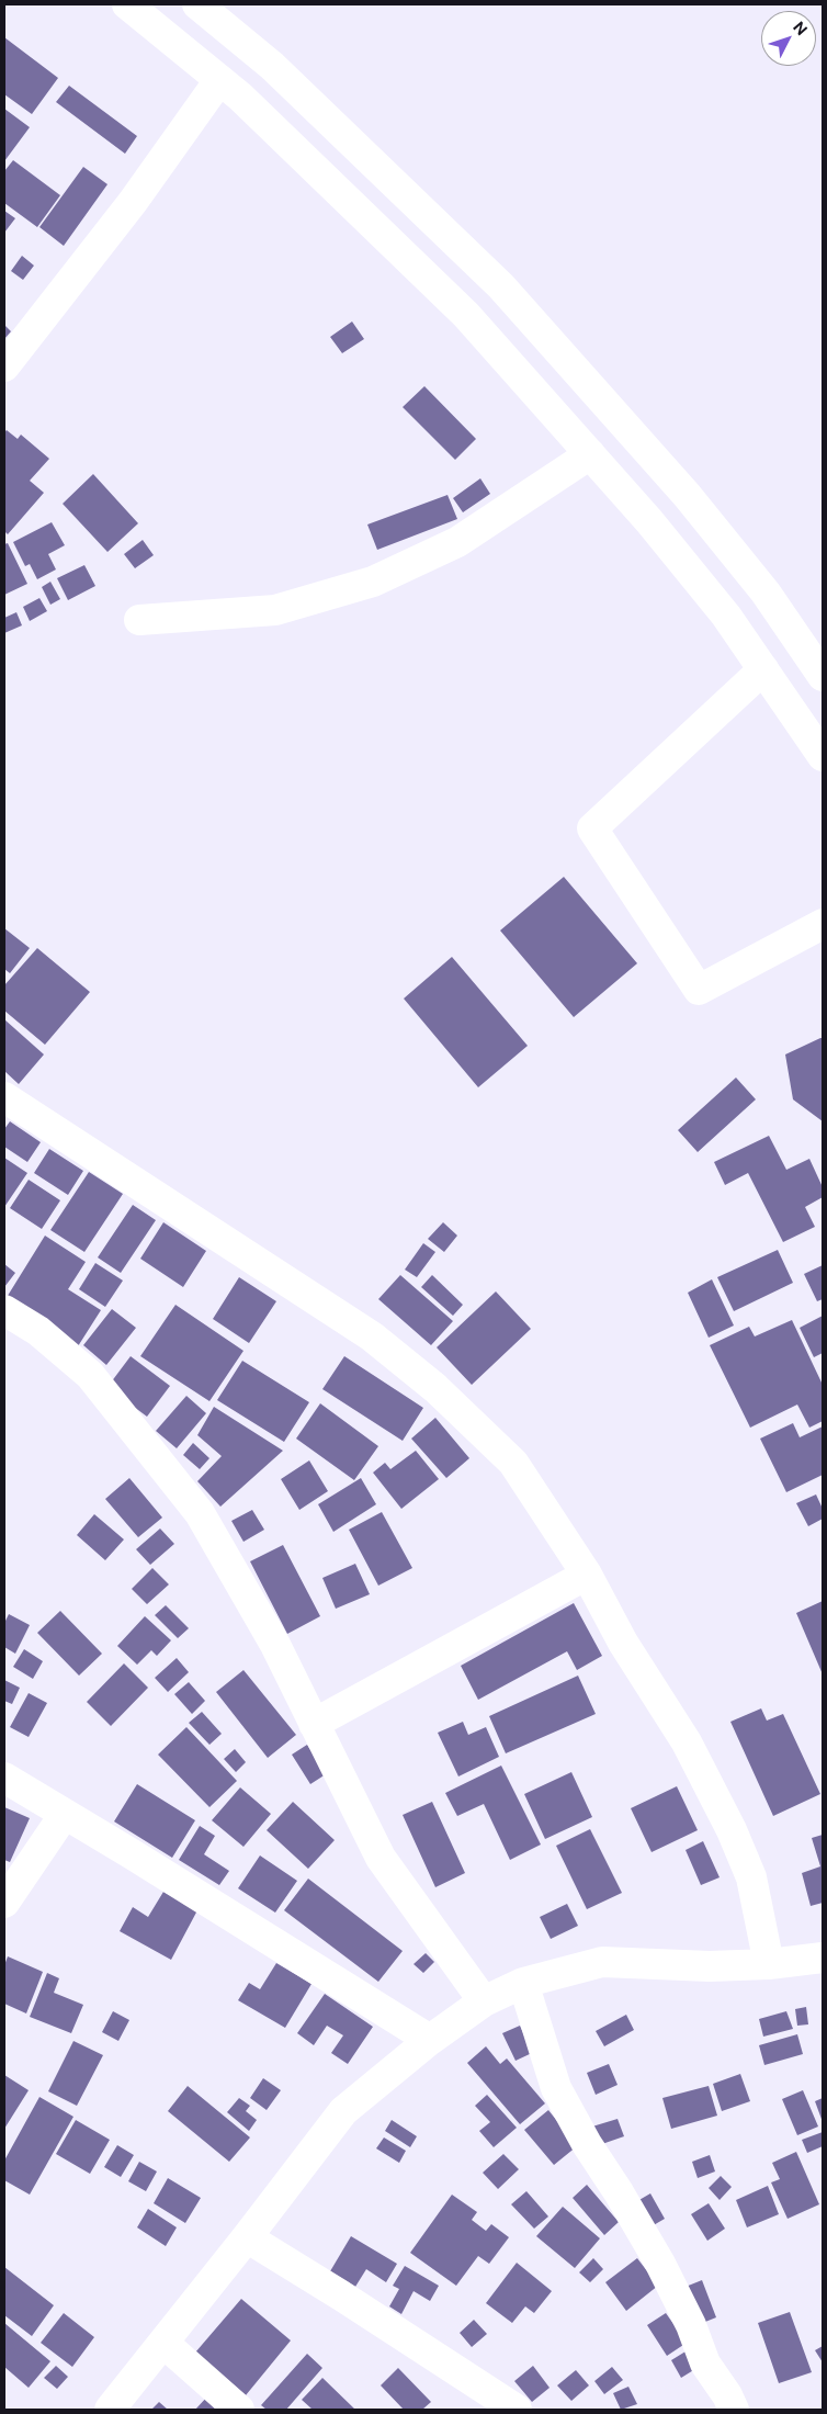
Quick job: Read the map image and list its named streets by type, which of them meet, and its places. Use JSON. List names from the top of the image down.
{
  "north": "top right"
}
